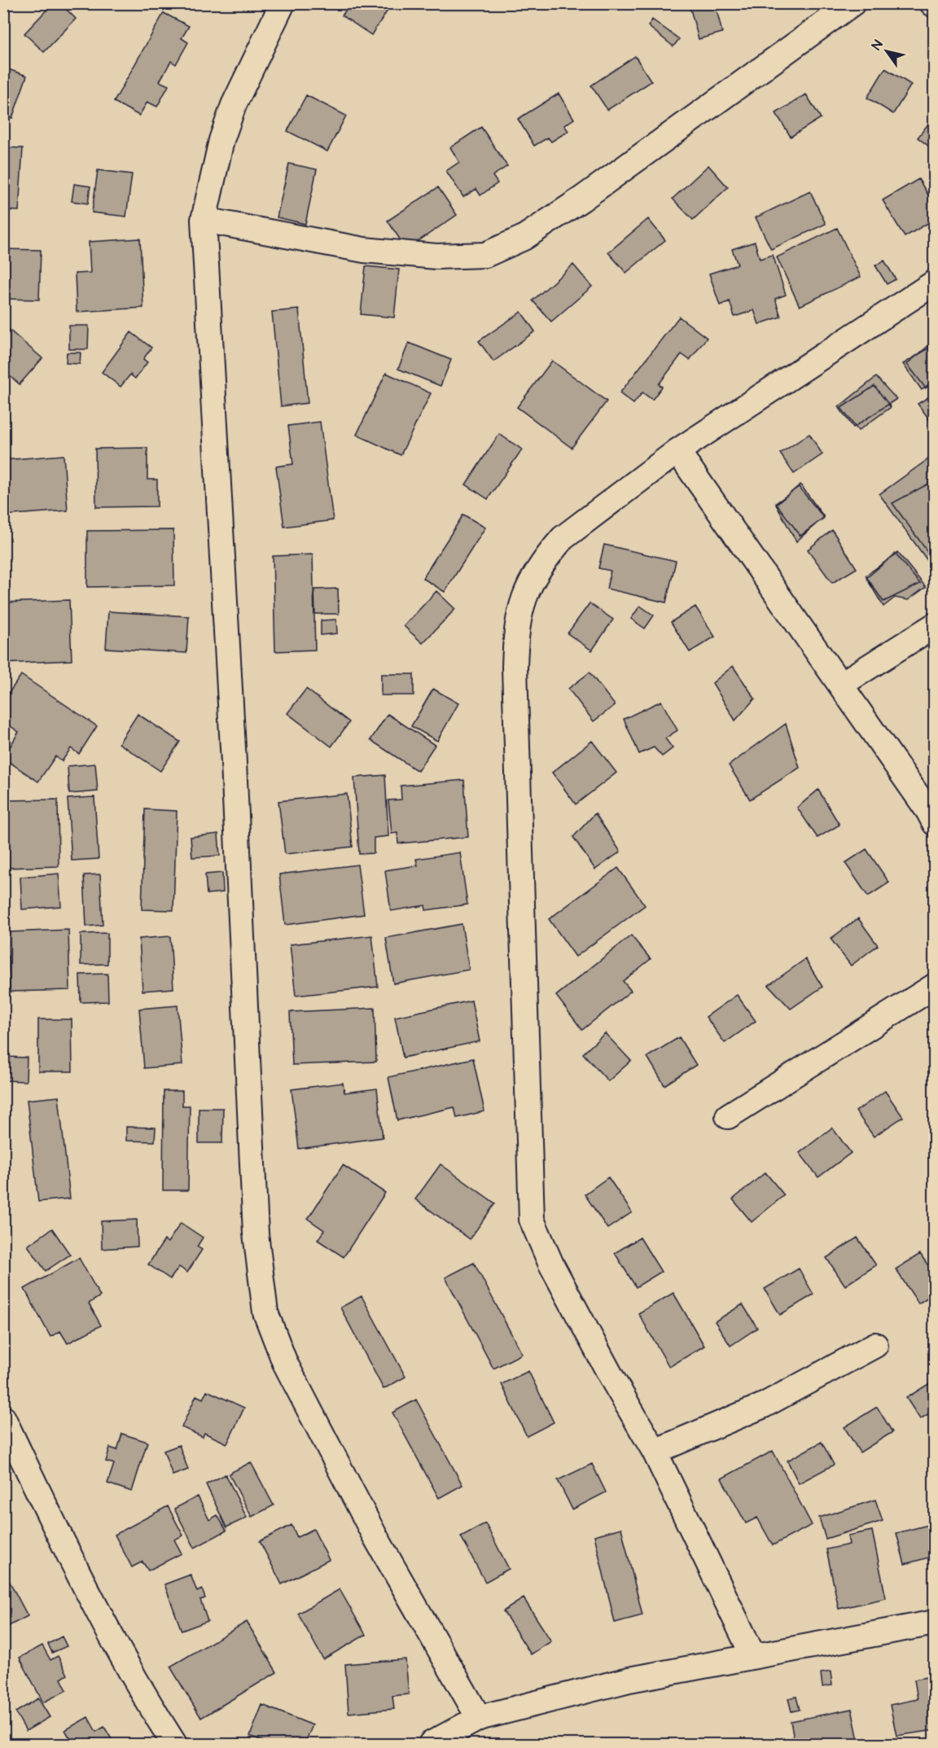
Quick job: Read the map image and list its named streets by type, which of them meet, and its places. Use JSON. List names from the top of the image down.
{
  "north": "top left"
}
